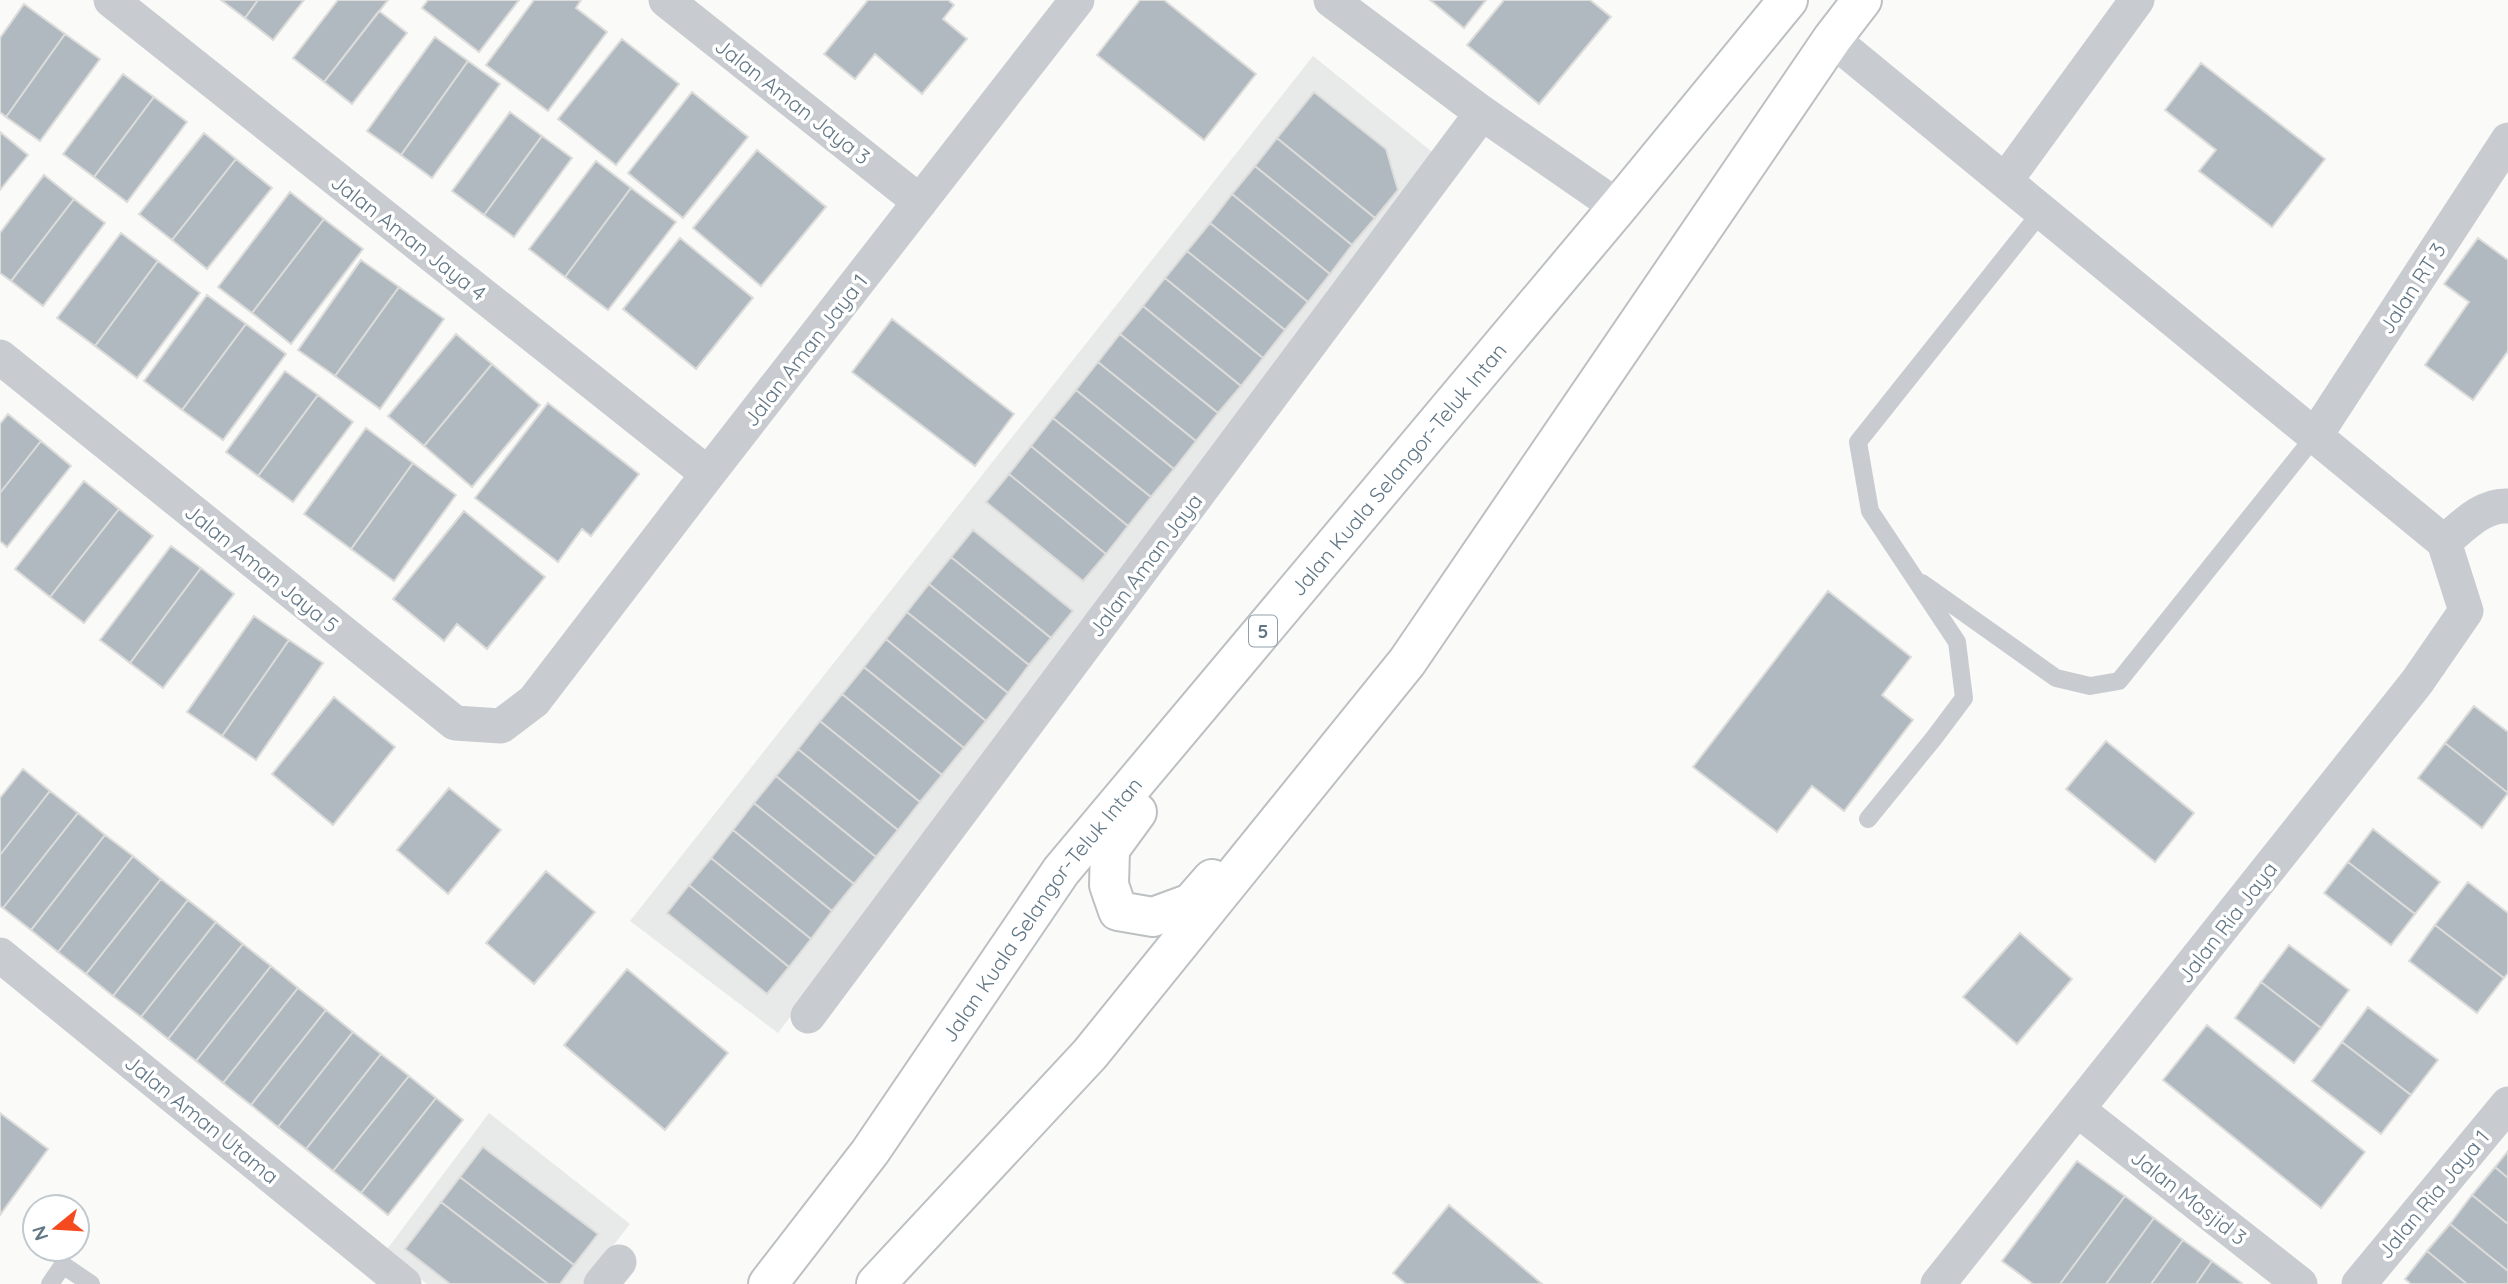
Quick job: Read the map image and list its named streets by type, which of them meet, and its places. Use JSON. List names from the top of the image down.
{
  "streets": {
    "highway": ["Jalan Kuala Selangor-Teluk Intan", "5"],
    "street": [
      "Jalan Aman Jaya 3",
      "Jalan Aman Jaya 4",
      "Jalan RT 3",
      "Jalan Aman Jaya 1",
      "Jalan Aman Jaya",
      "Jalan Aman Jaya 5",
      "Jalan Ria Jaya",
      "Jalan Aman Utama",
      "Jalan Ria Jaya 1",
      "Jalan Masjid 3"
    ]
  },
  "crossings": [
    ["Jalan Aman Jaya 3", "Jalan Aman Jaya 1"],
    ["Jalan Aman Jaya 4", "Jalan Aman Jaya 1"],
    ["Jalan Aman Jaya 1", "Jalan Aman Jaya 5"],
    ["Jalan Ria Jaya", "Jalan Masjid 3"]
  ],
  "north": "left"
}
